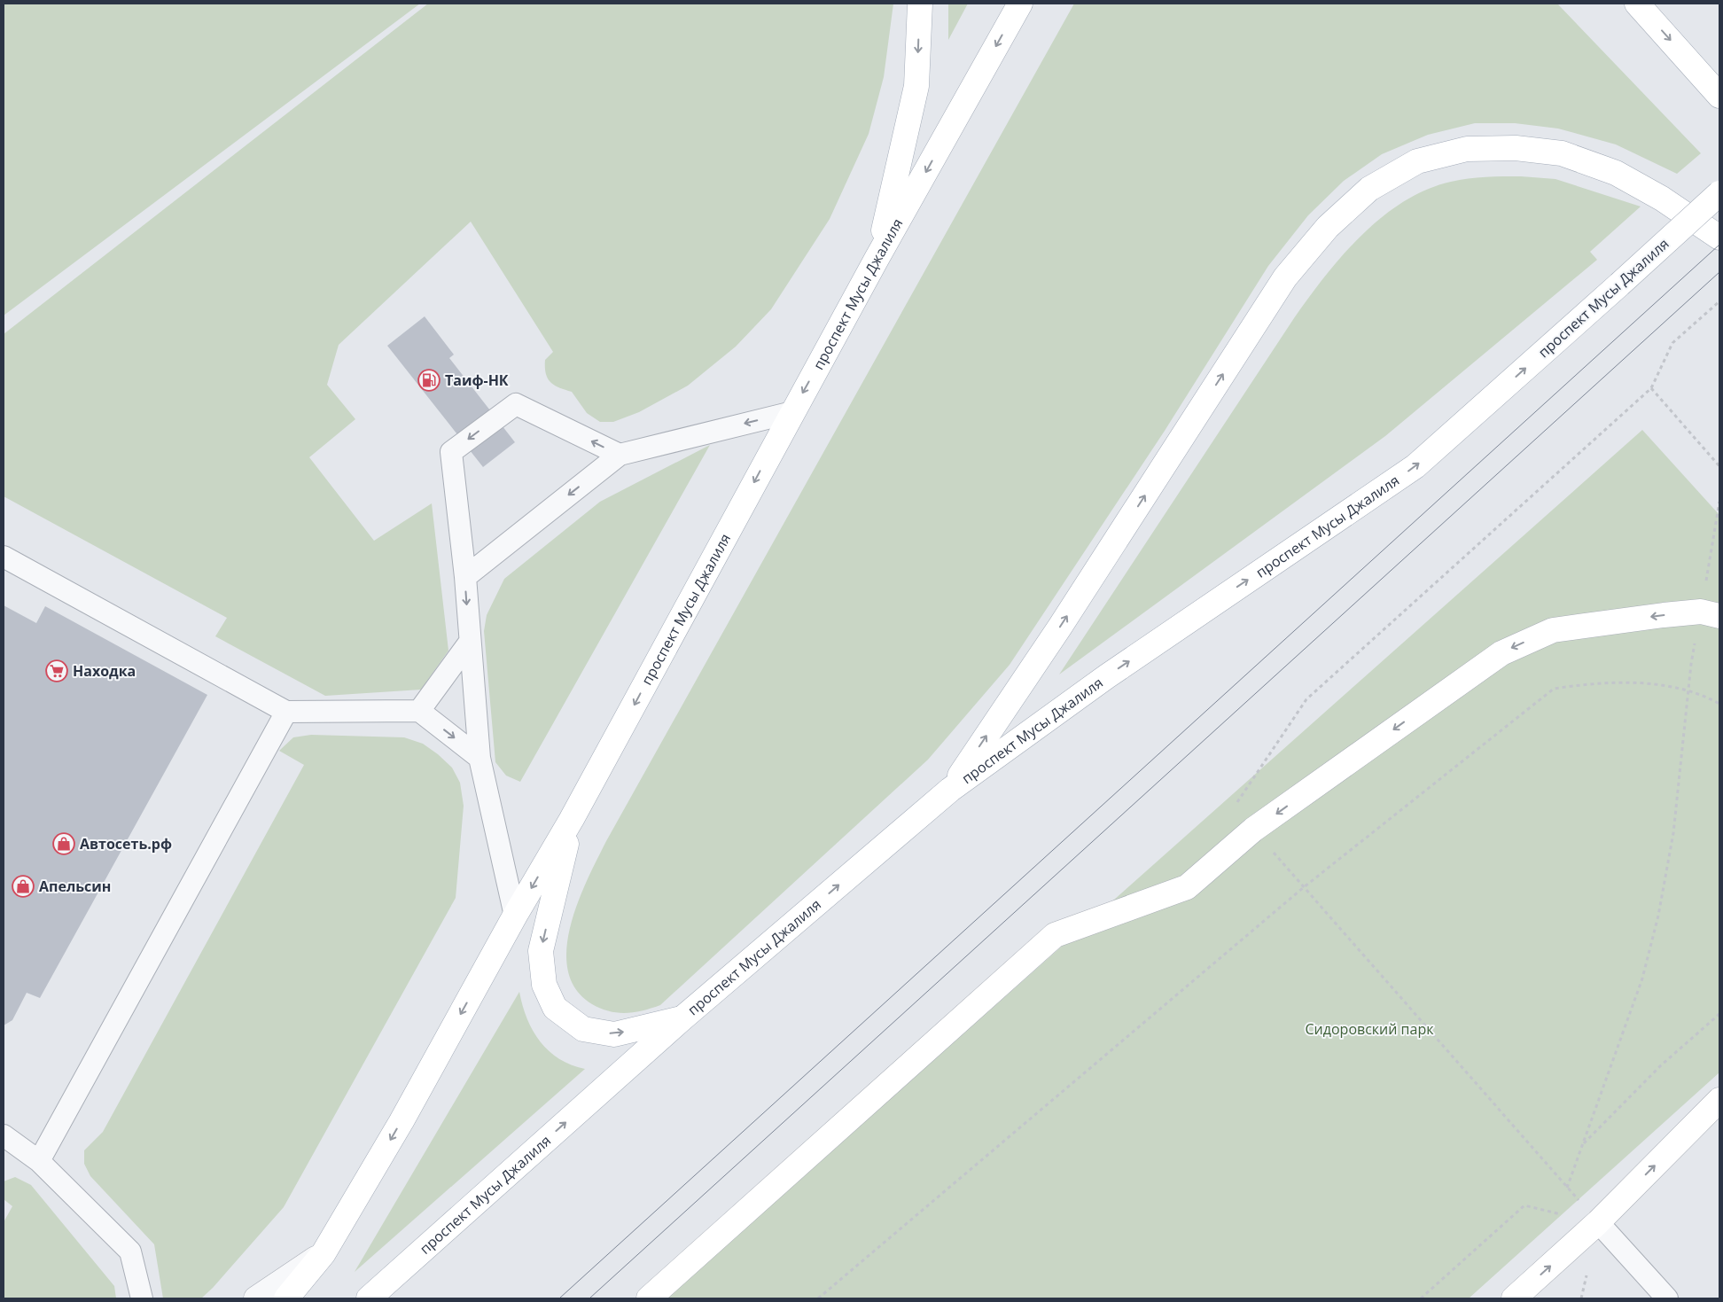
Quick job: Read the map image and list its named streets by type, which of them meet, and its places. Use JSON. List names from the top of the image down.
{
  "streets": {
    "main road": ["проспект Мусы Джалиля"]
  },
  "parks": ["Сидоровский парк"],
  "places": {
    "fuel station": ["Таиф-НК"],
    "supermarket": ["Находка"],
    "shop": ["Автосеть.рф", "Апельсин"]
  }
}
